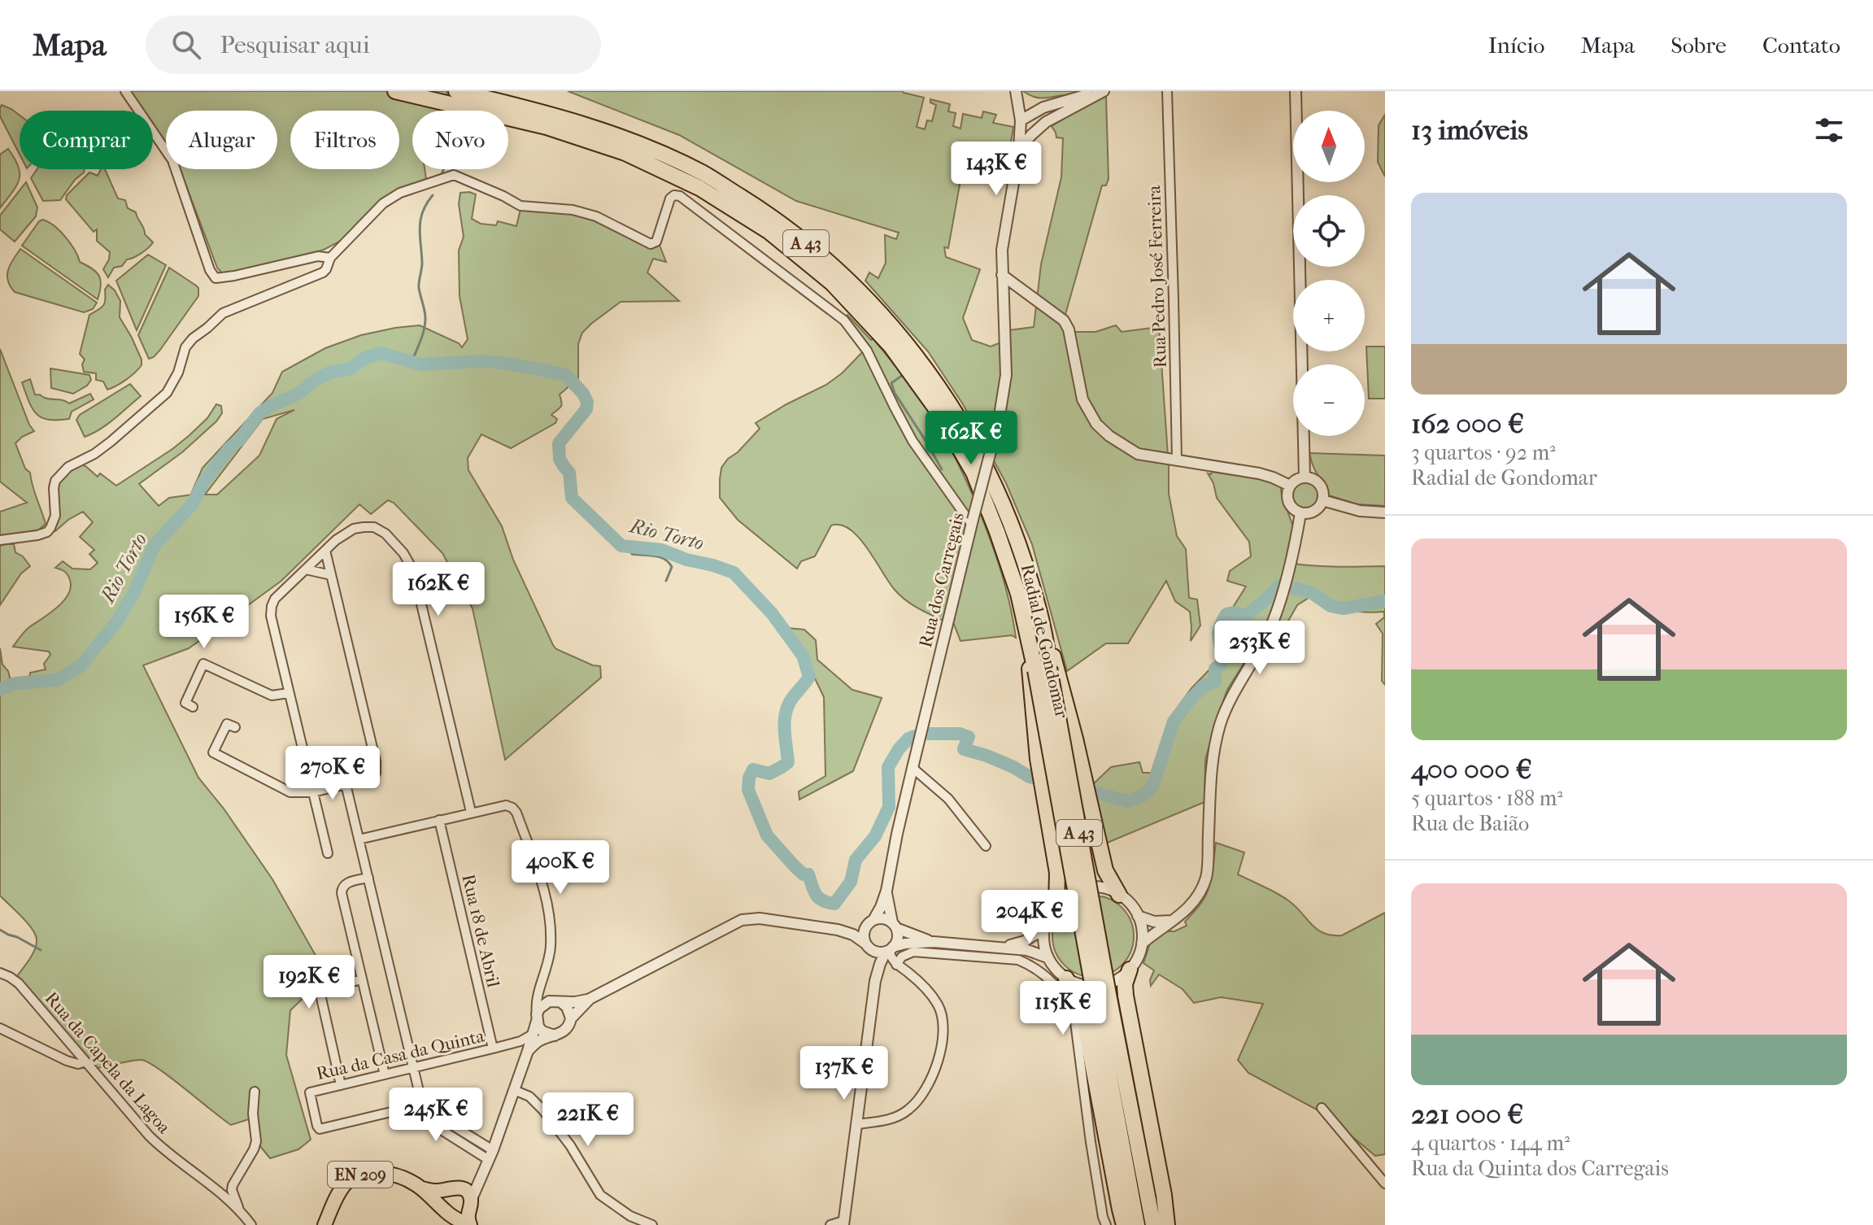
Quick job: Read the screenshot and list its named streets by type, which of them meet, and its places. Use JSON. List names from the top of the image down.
{
  "streets": {
    "highway": ["A 43", "Radial de Gondomar"],
    "main road": ["EN 209"],
    "street": [
      "Rua Pedro José Ferreira",
      "Rua dos Carregais",
      "Rua 18 de Abril",
      "Rua da Casa da Quinta",
      "Rua da Capela da Lagoa"
    ]
  },
  "crossings": [
    ["A 43", "Radial de Gondomar"],
    ["Rua 18 de Abril", "Rua da Casa da Quinta"]
  ],
  "water": ["Rio Torto"],
  "north": "top",
  "page": {
    "header": "Mapa",
    "search": "Pesquisar aqui",
    "nav": [
      "Início",
      "Mapa",
      "Sobre",
      "Contato"
    ],
    "heading": "13 imóveis",
    "map_buttons": ["+", "−"],
    "chip": [
      "Comprar",
      "Alugar",
      "Filtros",
      "Novo"
    ],
    "price": [
      "143K €",
      "162K €",
      "162K €",
      "156K €",
      "253K €",
      "270K €",
      "400K €",
      "204K €",
      "192K €",
      "115K €",
      "137K €",
      "245K €",
      "221K €"
    ],
    "list": [
      {
        "name": "162 000 €",
        "note": "3 quartos · 92 m² · Radial de Gondomar"
      },
      {
        "name": "400 000 €",
        "note": "5 quartos · 188 m² · Rua de Baião"
      },
      {
        "name": "221 000 €",
        "note": "4 quartos · 144 m² · Rua da Quinta dos Carregais"
      }
    ]
  }
}
